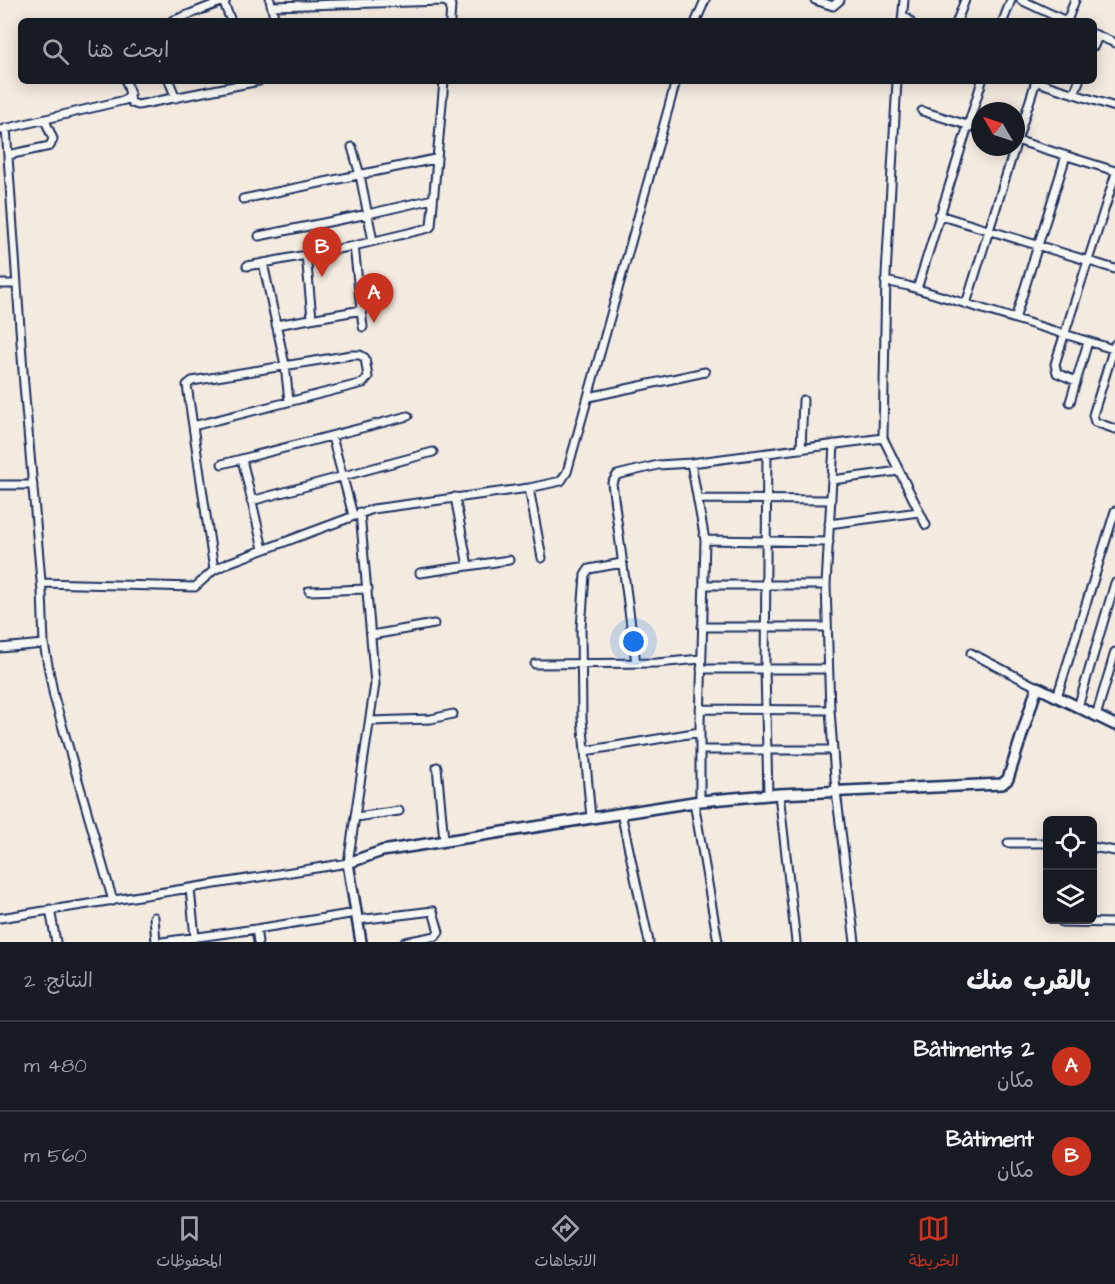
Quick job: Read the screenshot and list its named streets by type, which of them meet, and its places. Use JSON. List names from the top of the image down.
{
  "north": "top left",
  "page": {
    "search": "ابحث هنا",
    "pins": ["B", "A"],
    "heading": ["بالقرب منك", "النتائج: 2"],
    "list": [
      {
        "mark": "A",
        "name": "2 Bâtiments",
        "note": "مكان",
        "value": "480 m"
      },
      {
        "mark": "B",
        "name": "Bâtiment",
        "note": "مكان",
        "value": "560 m"
      }
    ],
    "nav": ["الخريطة", "الاتجاهات", "المحفوظات"]
  }
}
